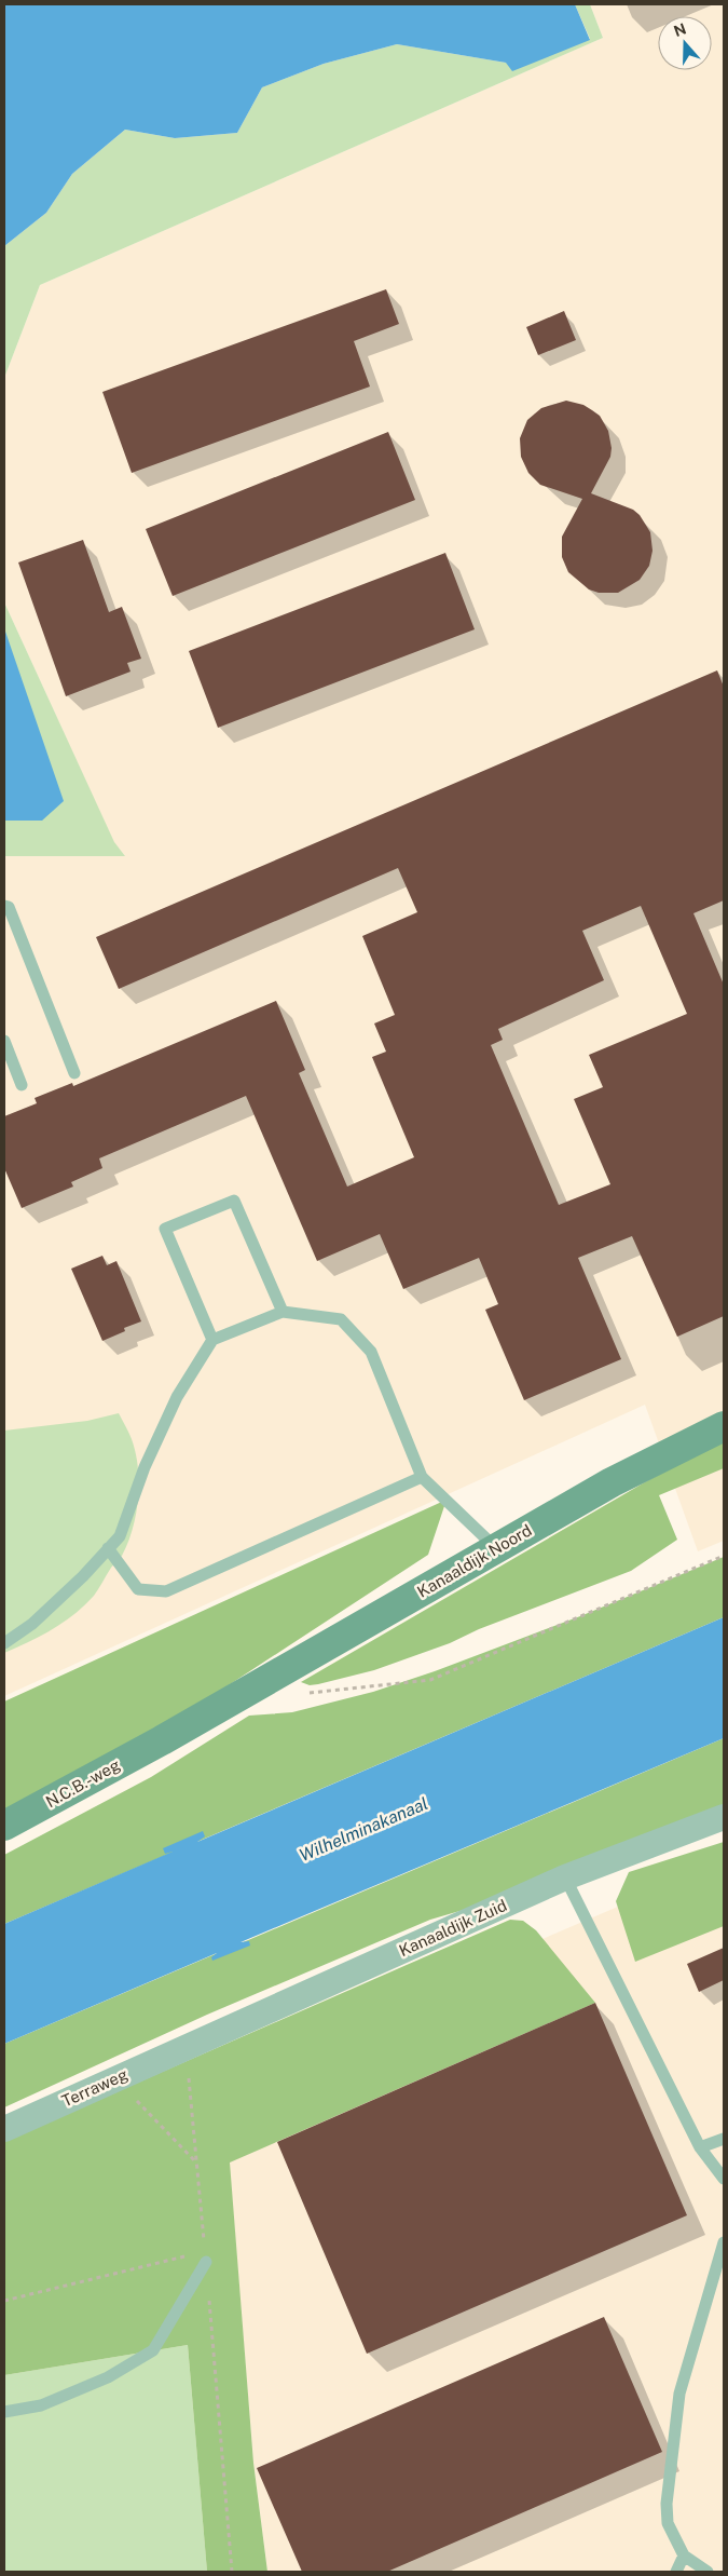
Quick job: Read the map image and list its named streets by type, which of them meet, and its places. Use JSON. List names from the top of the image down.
{
  "streets": {
    "street": [
      "Kanaaldijk Noord",
      "N.C.B.-weg",
      "Kanaaldijk Zuid",
      "Terraweg"
    ]
  },
  "crossings": [
    ["Kanaaldijk Noord", "N.C.B.-weg"],
    ["Kanaaldijk Zuid", "Terraweg"]
  ],
  "water": ["Wilhelminakanaal"],
  "north": "top"
}
